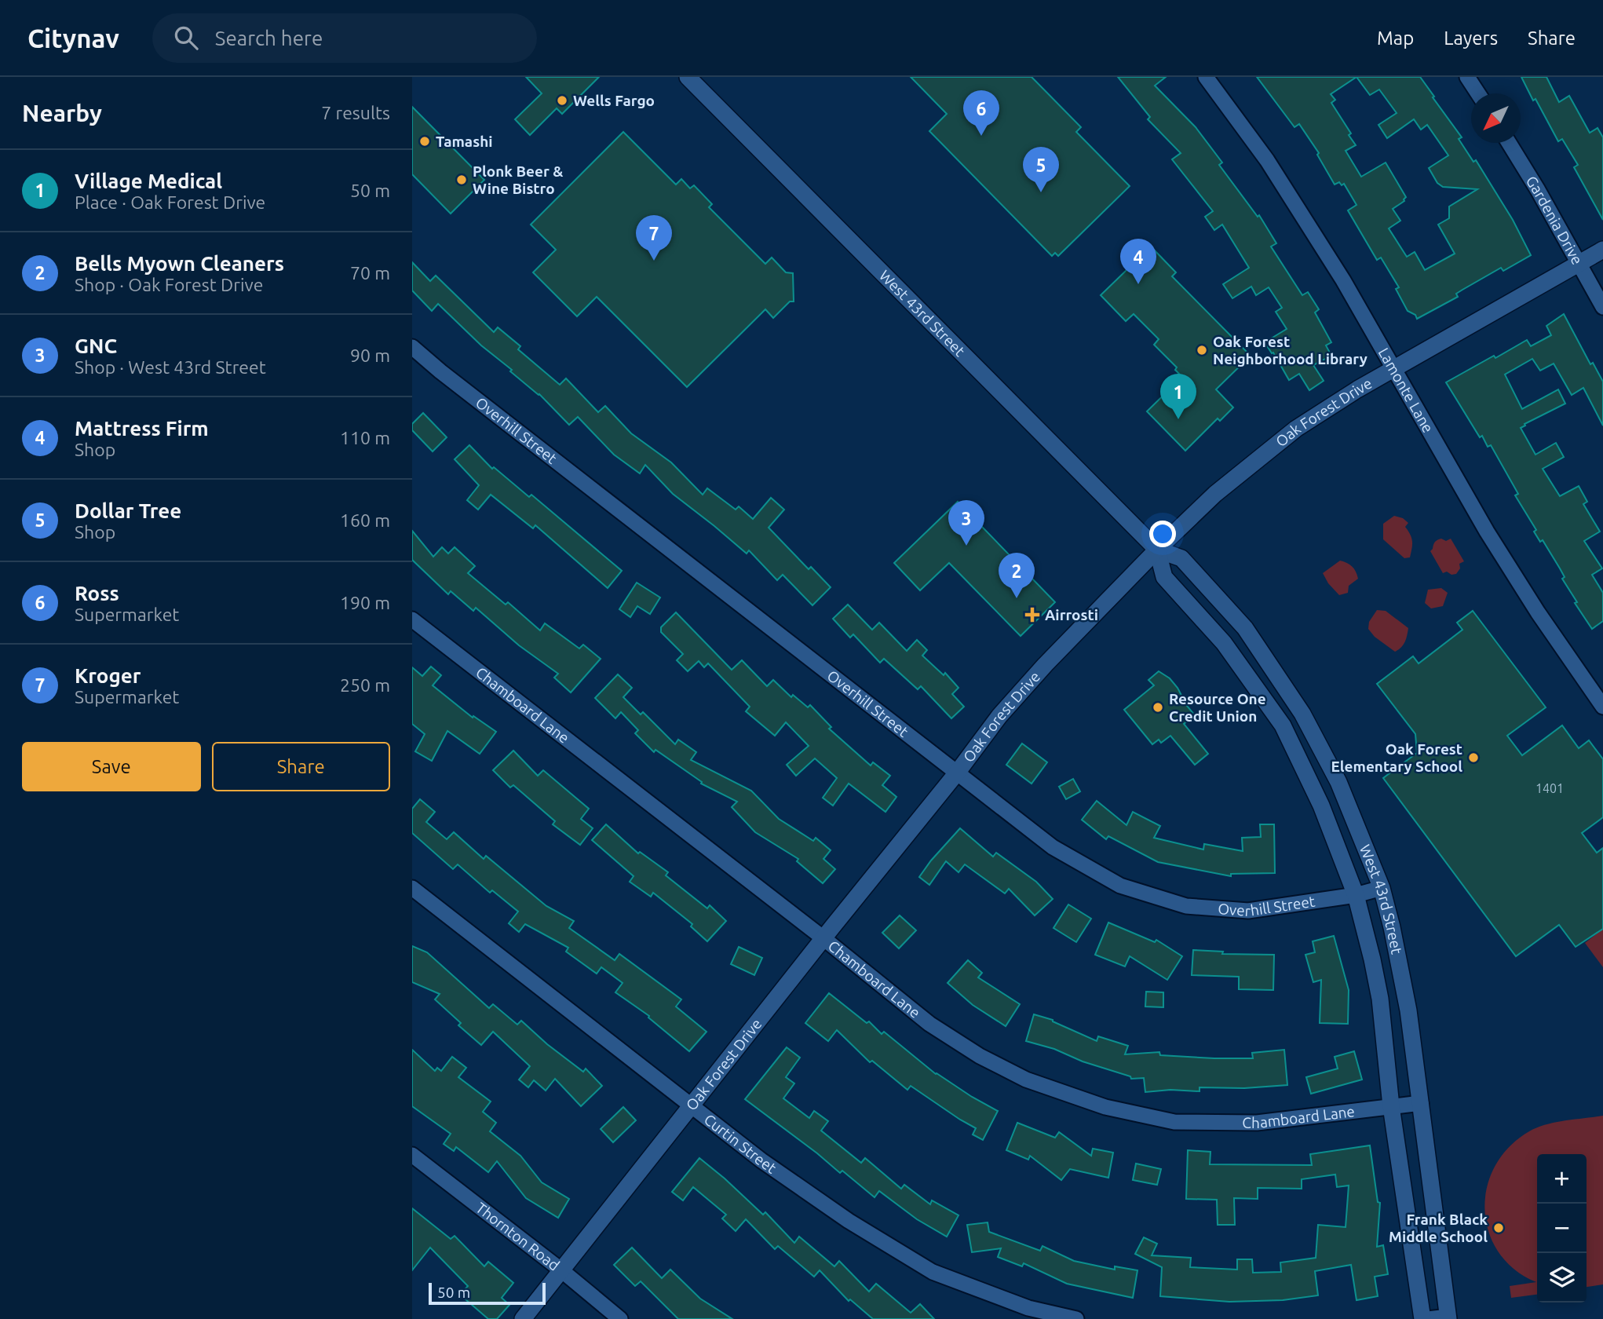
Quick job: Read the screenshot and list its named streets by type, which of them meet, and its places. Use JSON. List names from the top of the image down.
{
  "streets": {
    "main road": ["West 43rd Street", "Oak Forest Drive"],
    "street": [
      "Gardenia Drive",
      "Lamonte Lane",
      "Overhill Street",
      "Chamboard Lane",
      "Curtin Street",
      "Thornton Road"
    ]
  },
  "crossings": [
    ["Gardenia Drive", "Oak Forest Drive"],
    ["West 43rd Street", "Oak Forest Drive"],
    ["West 43rd Street", "Overhill Street"],
    ["West 43rd Street", "Chamboard Lane"],
    ["Lamonte Lane", "Oak Forest Drive"],
    ["Oak Forest Drive", "Overhill Street"],
    ["Oak Forest Drive", "Chamboard Lane"],
    ["Oak Forest Drive", "Curtin Street"],
    ["Oak Forest Drive", "Thornton Road"]
  ],
  "places": {
    "other": [
      "Wells Fargo",
      "Tamashi",
      "Plonk Beer & Wine Bistro",
      "Oak Forest Neighborhood Library",
      "Resource One Credit Union",
      "Oak Forest Elementary School",
      "Frank Black Middle School"
    ],
    "health": ["Airrosti"]
  },
  "house_numbers": ["1401"],
  "scale_bar": "50 m",
  "north": "bottom left",
  "page": {
    "header": "Citynav",
    "search": "Search here",
    "nav": ["Map", "Layers", "Share"],
    "heading": ["Nearby", "7 results"],
    "pins": [
      "6",
      "5",
      "7",
      "4",
      "1",
      "3",
      "2"
    ],
    "list": [
      {
        "mark": "1",
        "name": "Village Medical",
        "note": "Place · Oak Forest Drive",
        "value": "50 m"
      },
      {
        "mark": "2",
        "name": "Bells Myown Cleaners",
        "note": "Shop · Oak Forest Drive",
        "value": "70 m"
      },
      {
        "mark": "3",
        "name": "GNC",
        "note": "Shop · West 43rd Street",
        "value": "90 m"
      },
      {
        "mark": "4",
        "name": "Mattress Firm",
        "note": "Shop",
        "value": "110 m"
      },
      {
        "mark": "5",
        "name": "Dollar Tree",
        "note": "Shop",
        "value": "160 m"
      },
      {
        "mark": "6",
        "name": "Ross",
        "note": "Supermarket",
        "value": "190 m"
      },
      {
        "mark": "7",
        "name": "Kroger",
        "note": "Supermarket",
        "value": "250 m"
      }
    ],
    "buttons": ["Save", "Share"],
    "map_buttons": ["+", "−"],
    "scale": "50 m"
  }
}
